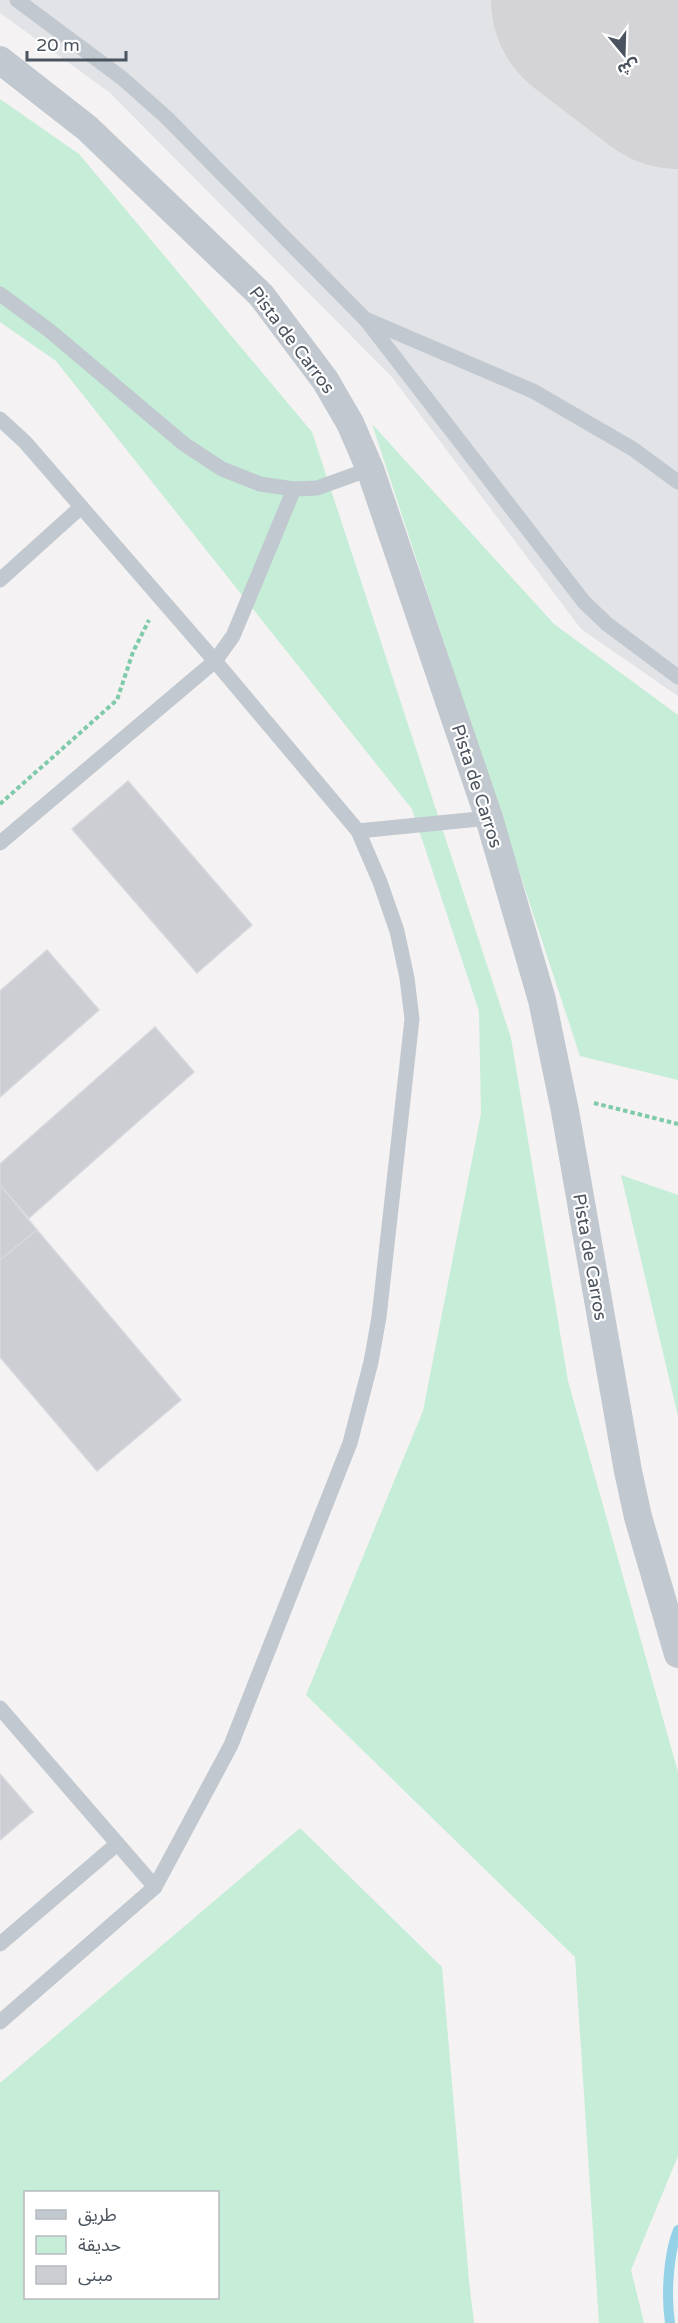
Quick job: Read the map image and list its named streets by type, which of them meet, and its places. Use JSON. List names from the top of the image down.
{
  "streets": {
    "street": ["Pista de Carros"]
  },
  "legend": ["طريق", "حديقة", "مبنى"],
  "scale_bar": "20 m",
  "north": "bottom"
}
